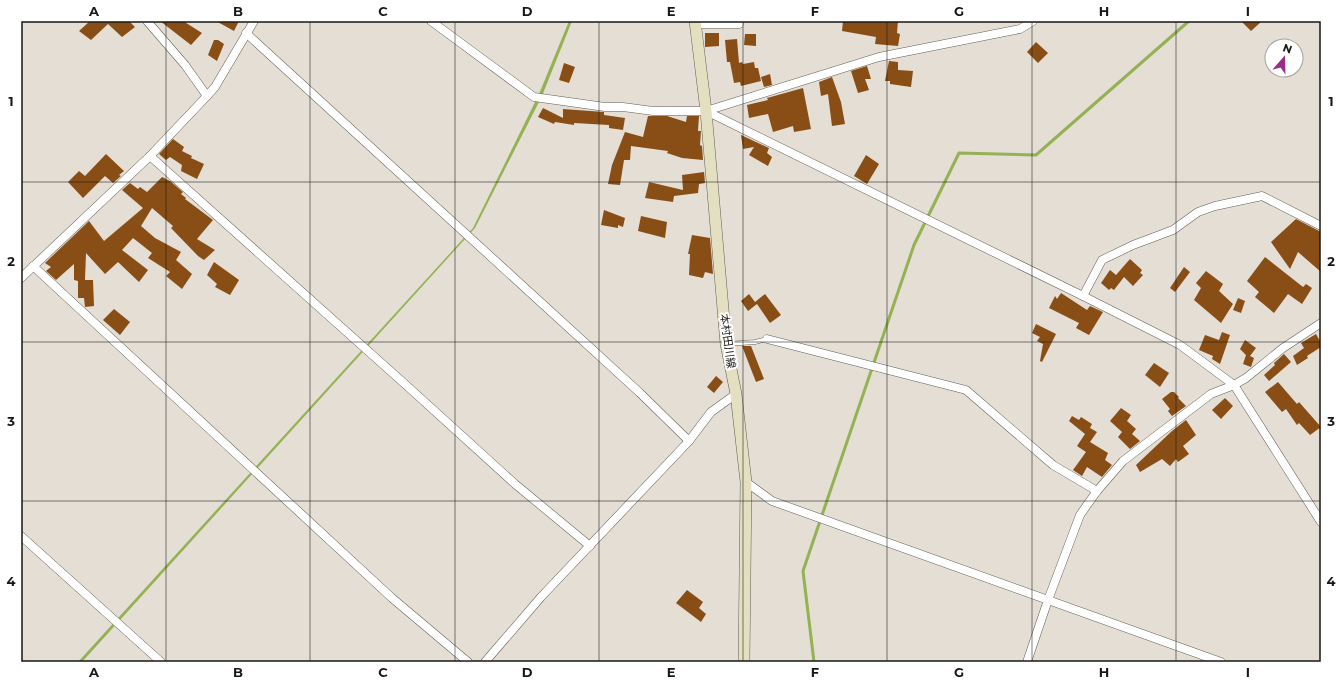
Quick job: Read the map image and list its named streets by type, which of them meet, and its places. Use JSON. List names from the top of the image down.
{
  "streets": {
    "main road": ["本村田川線"]
  },
  "north": "top",
  "grid": {
    "columns": [
      "A",
      "B",
      "C",
      "D",
      "E",
      "F",
      "G",
      "H",
      "I"
    ],
    "rows": [
      "1",
      "2",
      "3",
      "4"
    ]
  }
}
